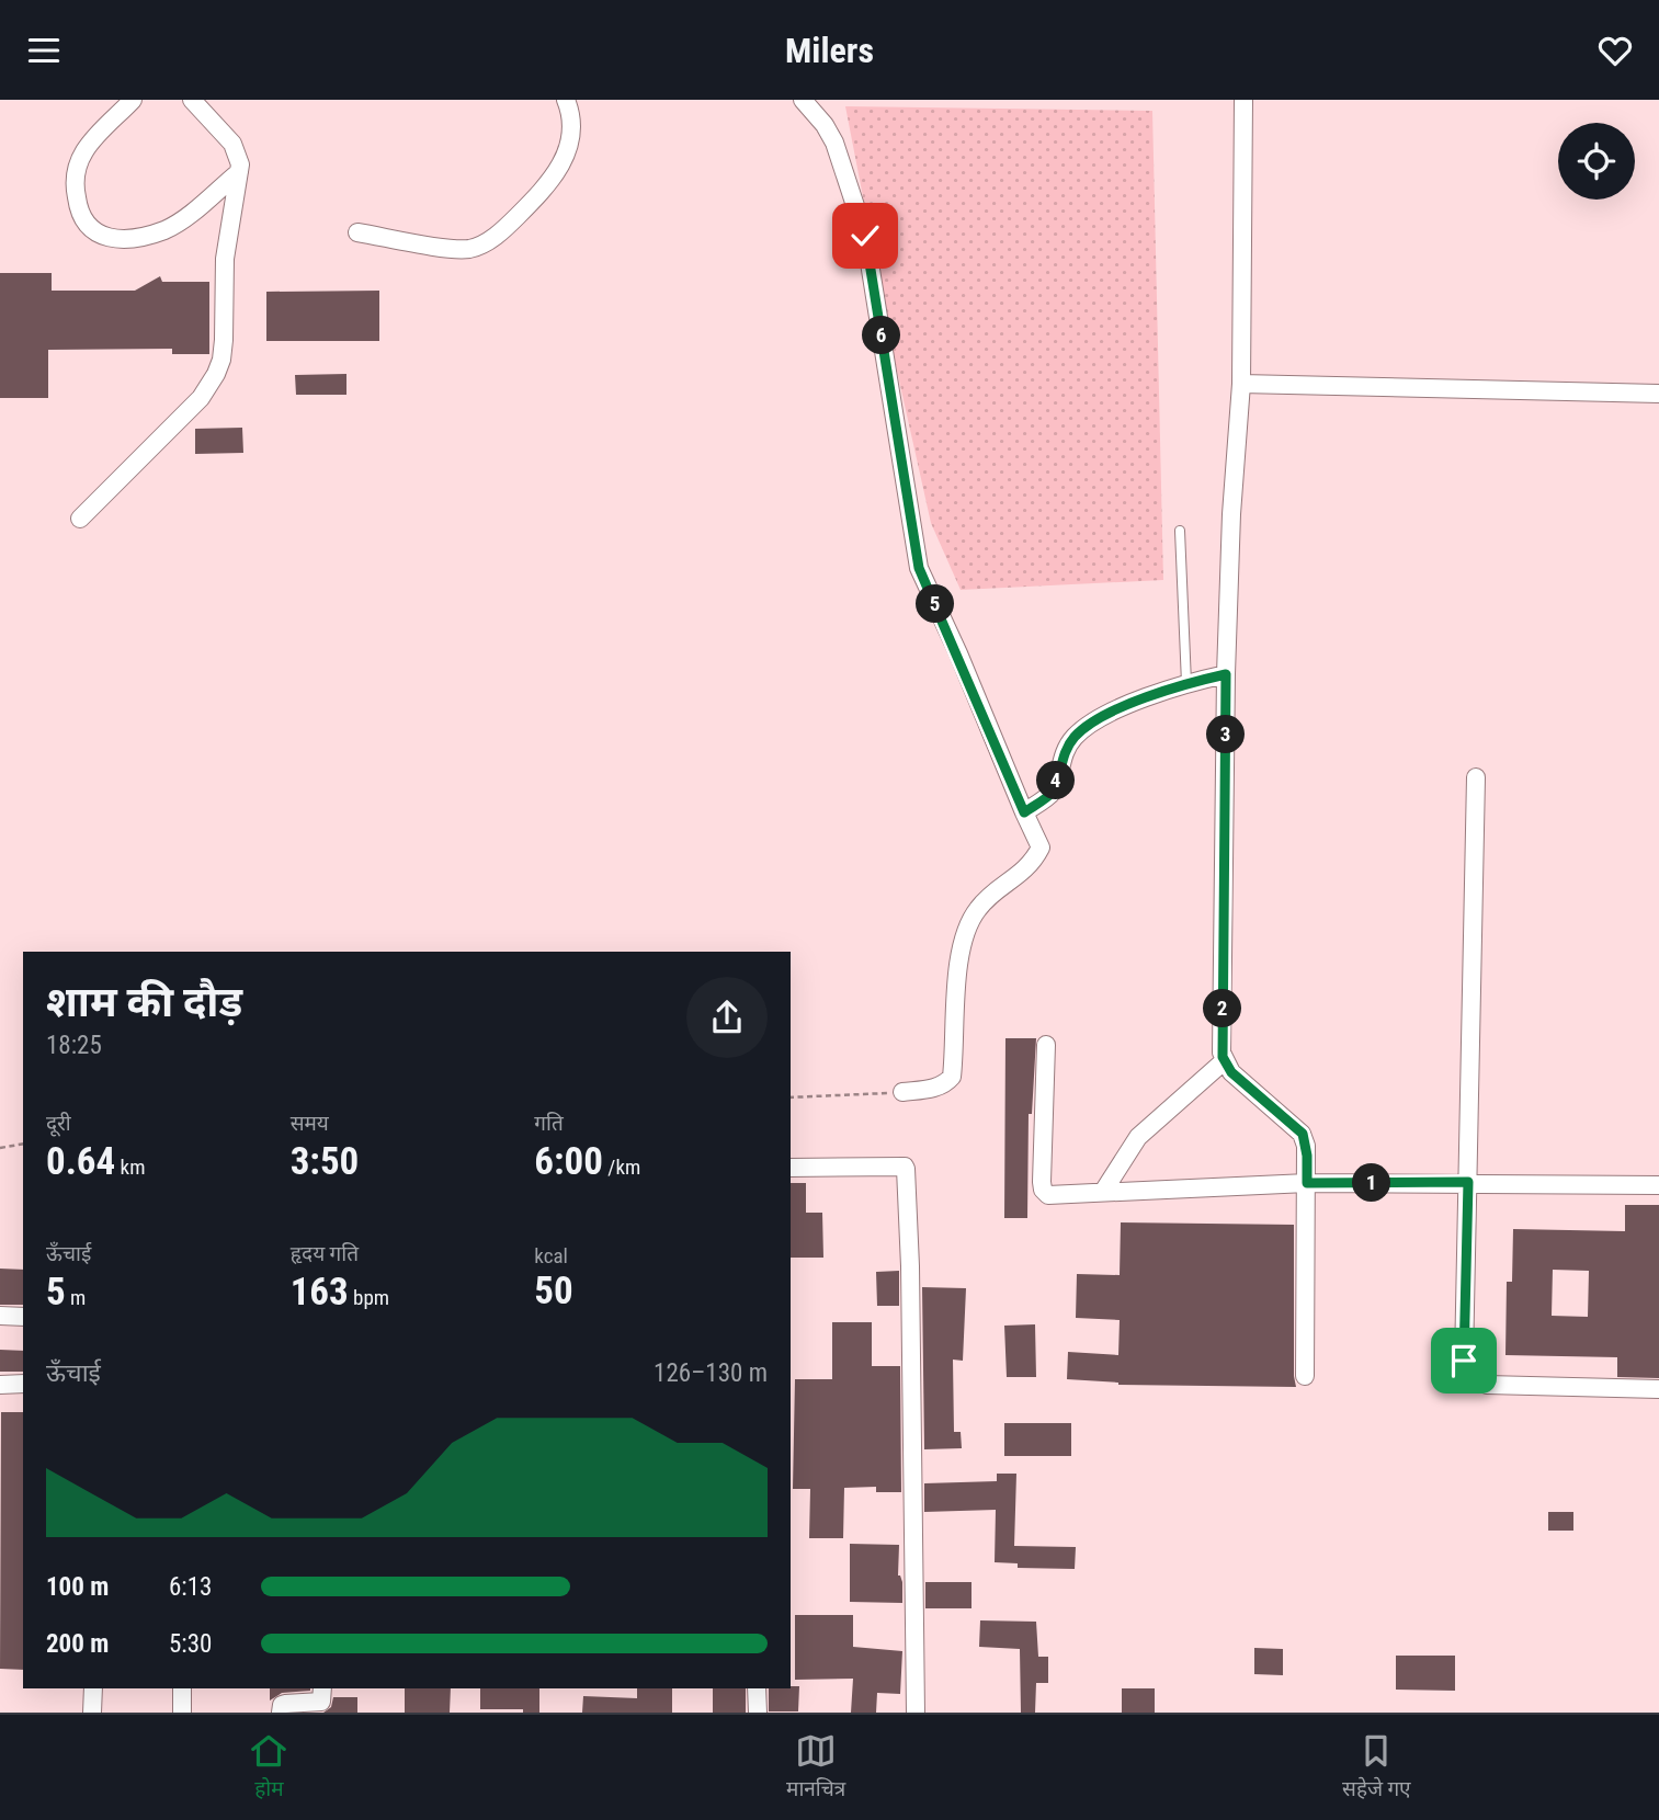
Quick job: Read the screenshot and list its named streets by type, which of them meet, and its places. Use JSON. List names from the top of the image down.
{
  "page": {
    "header": "Milers",
    "pins": [
      "6",
      "5",
      "3",
      "4",
      "2",
      "1"
    ],
    "heading": ["शाम की दौड़", "18:25"],
    "stats": [
      ["दूरी", "0.64 km"],
      ["समय", "3:50"],
      ["गति", "6:00 /km"],
      ["ऊँचाई", "5 m"],
      ["हृदय गति", "163 bpm"],
      ["kcal", "50"]
    ],
    "chart": ["ऊँचाई", "126–130 m"],
    "list": [
      {
        "name": "100 m",
        "note": "6:13"
      },
      {
        "name": "200 m",
        "note": "5:30"
      }
    ],
    "tabs": ["होम", "मानचित्र", "सहेजे गए"]
  }
}
